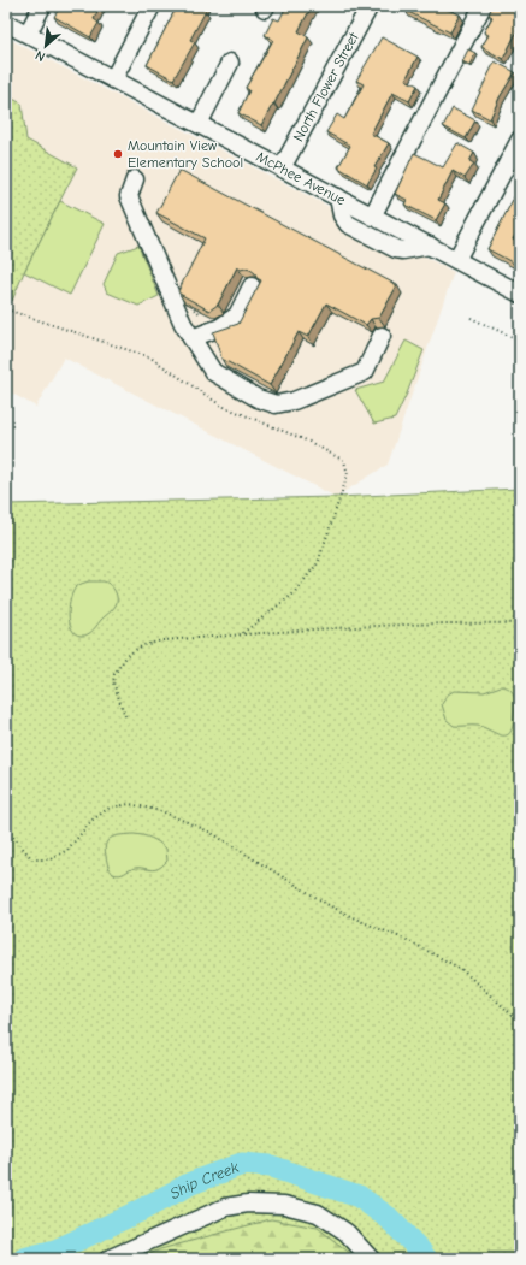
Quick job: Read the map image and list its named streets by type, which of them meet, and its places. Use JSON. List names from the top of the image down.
{
  "streets": {
    "street": ["North Flower Street", "McPhee Avenue"]
  },
  "crossings": [
    ["North Flower Street", "McPhee Avenue"]
  ],
  "water": ["Ship Creek"],
  "places": ["Mountain View Elementary School"],
  "north": "bottom left"
}
